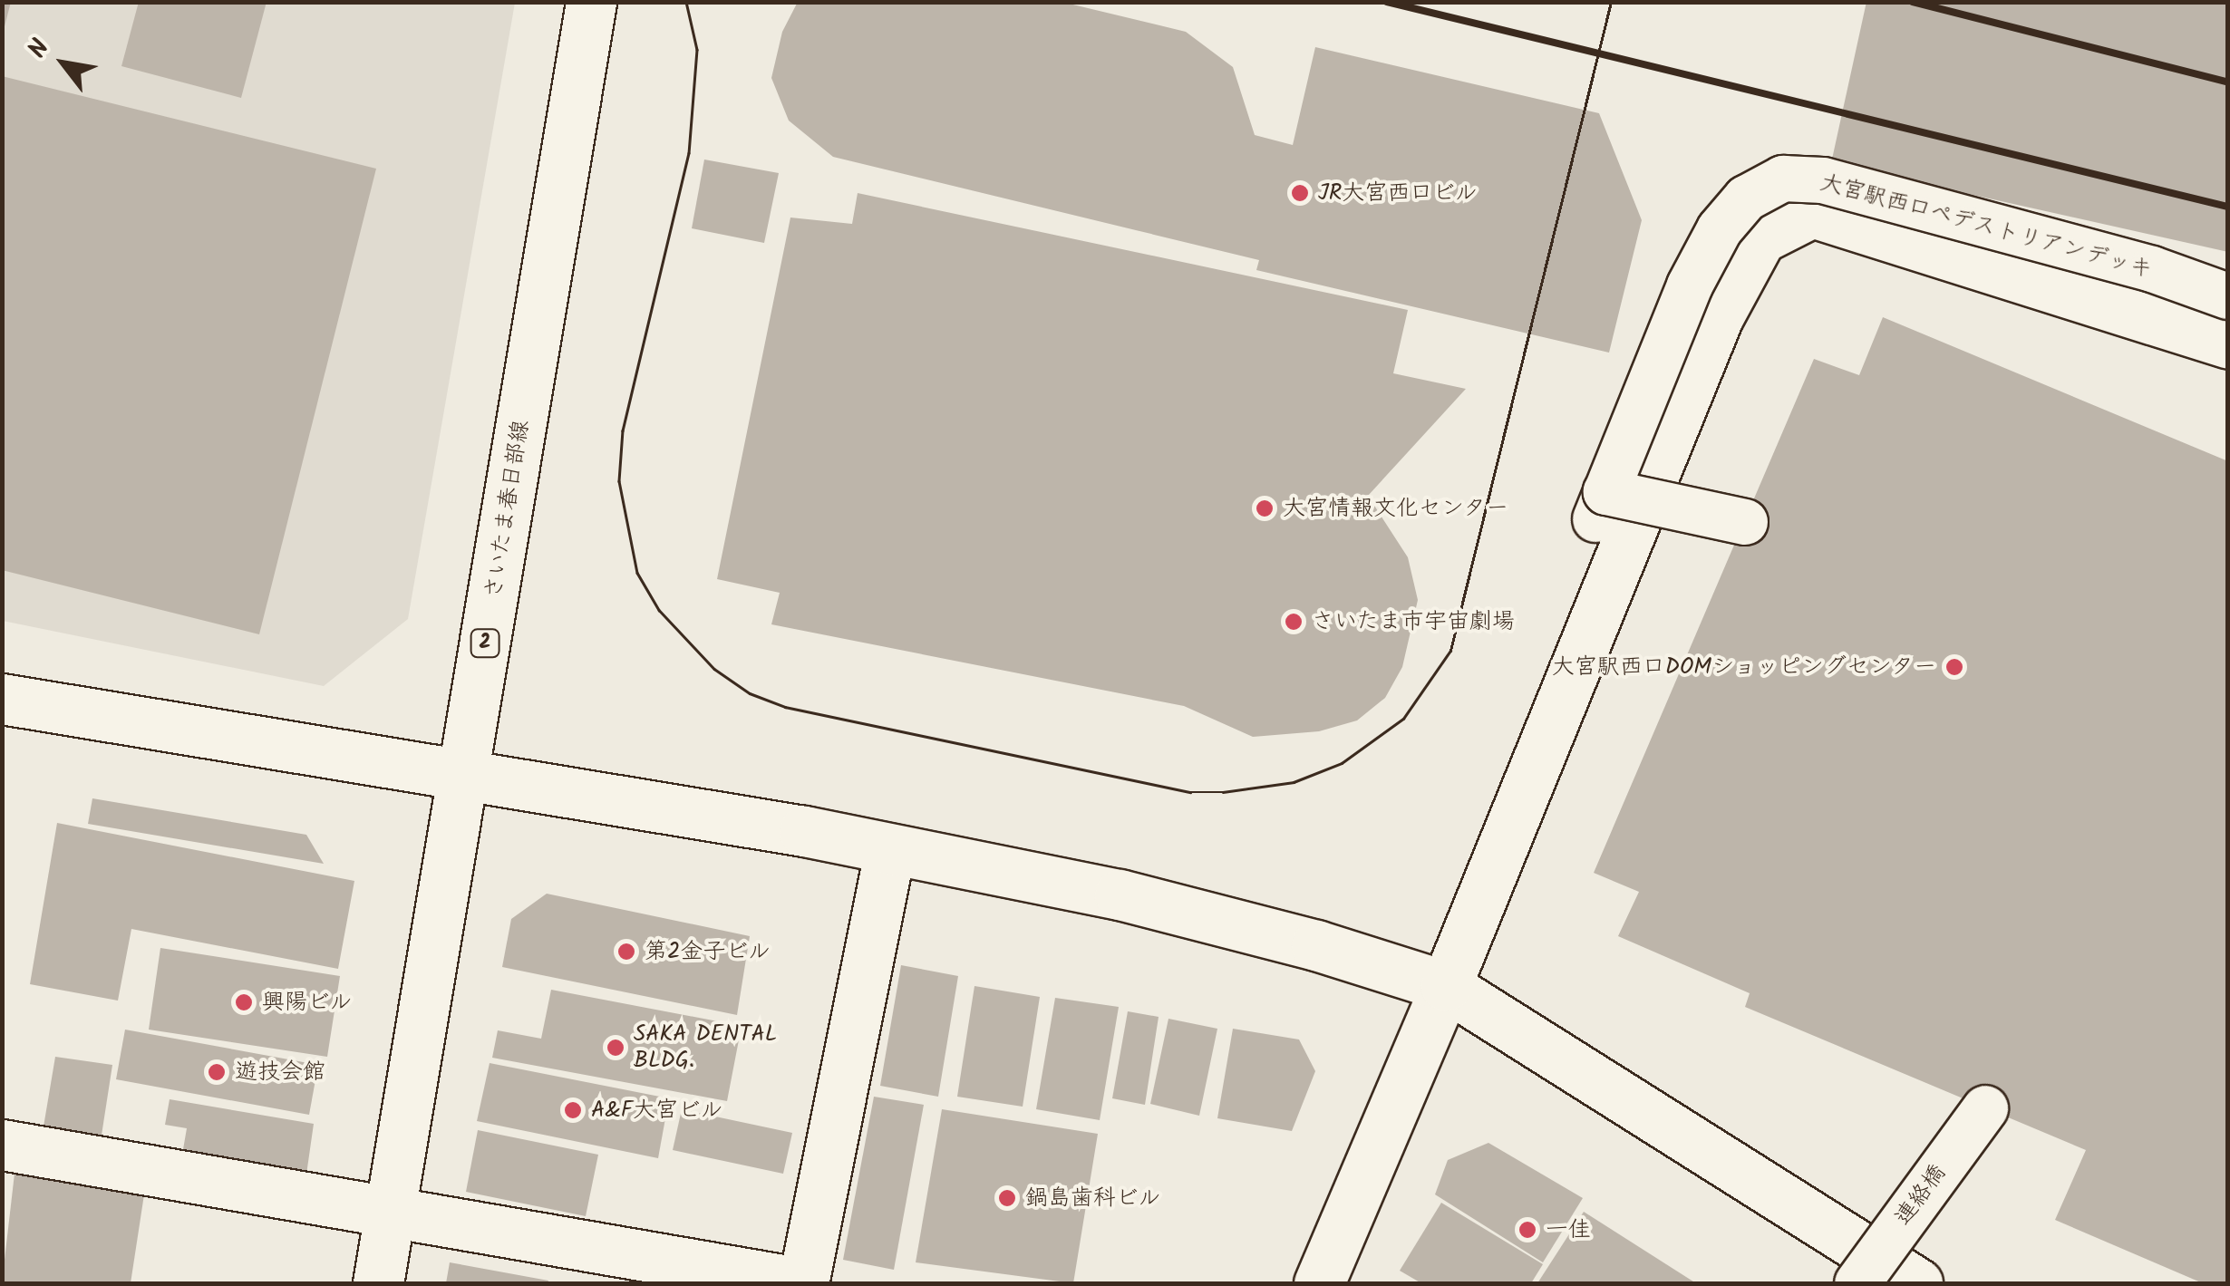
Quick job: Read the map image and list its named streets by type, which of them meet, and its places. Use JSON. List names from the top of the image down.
{
  "streets": {
    "street": [
      "大宮駅西口ペデストリアンデッキ",
      "さいたま春日部線",
      "2",
      "連絡橋"
    ]
  },
  "places": [
    "JR大宮西口ビル",
    "大宮情報文化センター",
    "さいたま市宇宙劇場",
    "大宮駅西口DOMショッピングセンター",
    "第2金子ビル",
    "興陽ビル",
    "SAKA DENTAL BLDG.",
    "遊技会館",
    "A&F大宮ビル",
    "鍋島歯科ビル",
    "一佳"
  ],
  "north": "top left"
}
